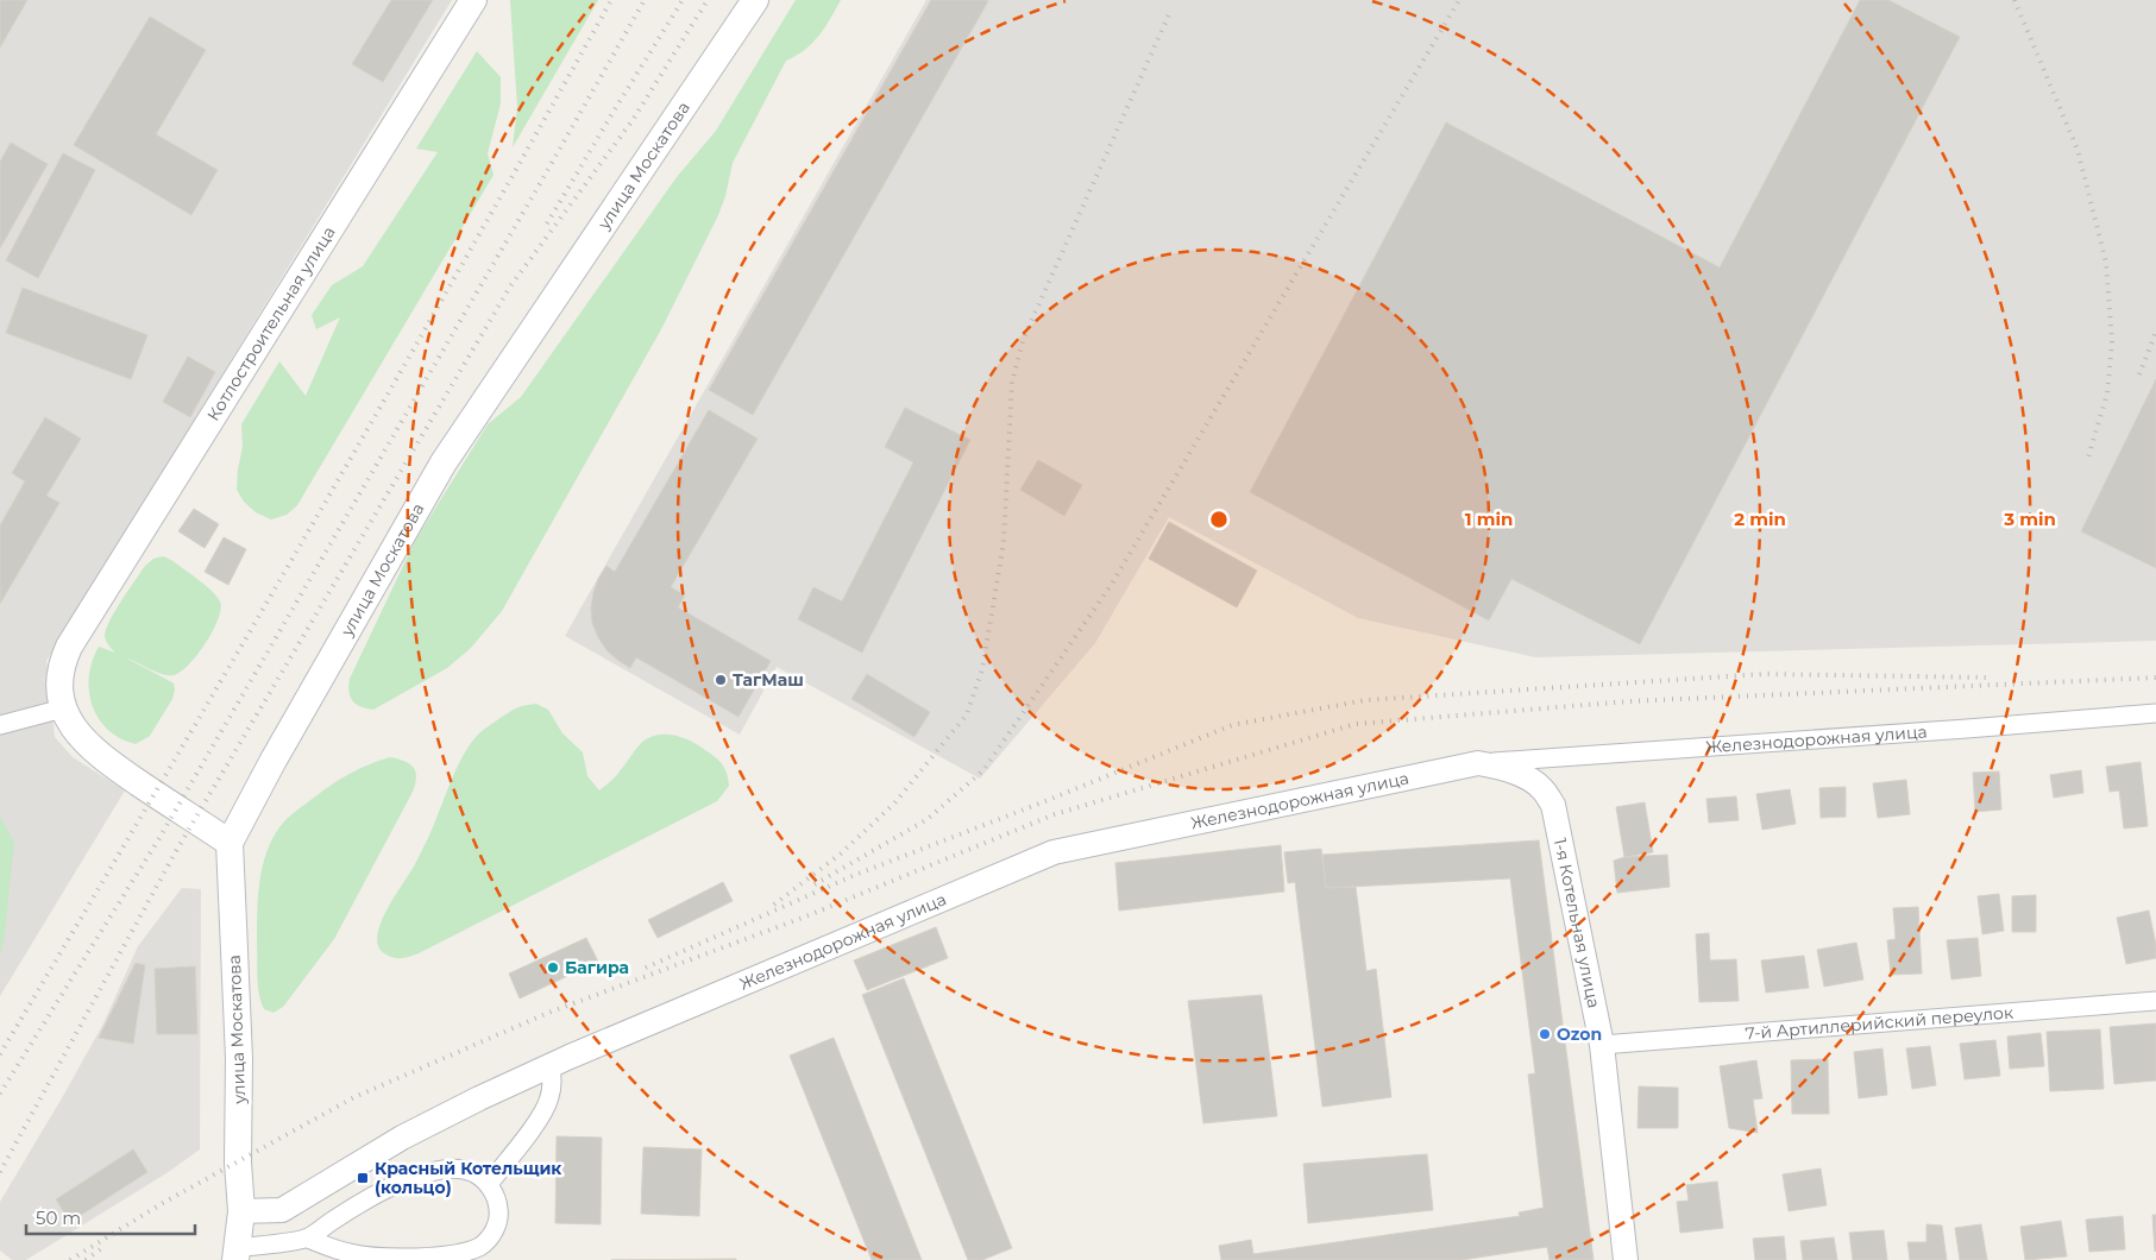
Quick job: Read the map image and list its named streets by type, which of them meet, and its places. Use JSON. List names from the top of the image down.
{
  "streets": {
    "main road": ["улица Москатова", "Котлостроительная улица"],
    "street": ["Железнодорожная улица", "1-я Котельная улица", "7-й Артиллерийский переулок"]
  },
  "crossings": [
    ["улица Москатова", "Железнодорожная улица"],
    ["Железнодорожная улица", "1-я Котельная улица"],
    ["1-я Котельная улица", "7-й Артиллерийский переулок"]
  ],
  "places": {
    "other": ["ТагМаш", "Багира", "Ozon"],
    "transit": ["Красный Котельщик (кольцо)"]
  },
  "scale_bar": "50 m",
  "rings": ["1 min", "2 min", "3 min"]
}
